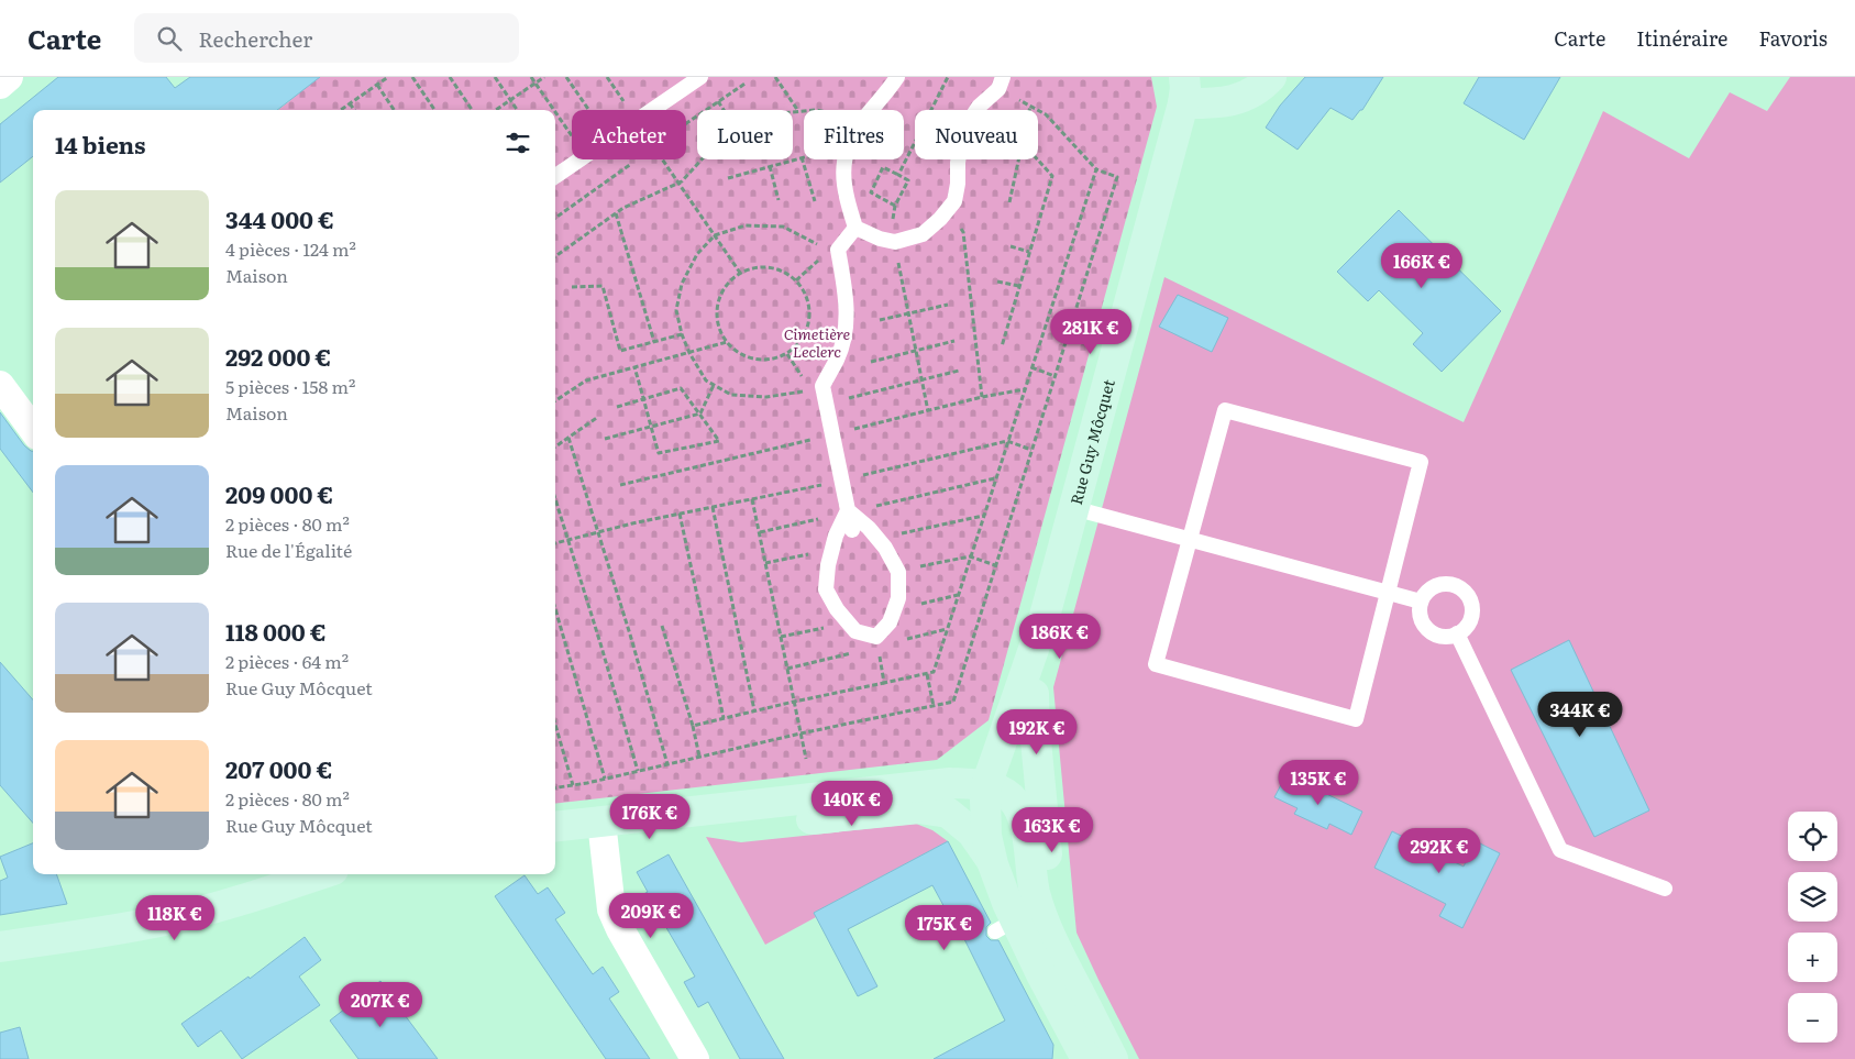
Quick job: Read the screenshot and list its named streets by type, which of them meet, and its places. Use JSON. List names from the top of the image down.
{
  "streets": {
    "street": ["Rue Guy Môcquet"]
  },
  "parks": ["Cimetière Leclerc"],
  "page": {
    "header": "Carte",
    "search": "Rechercher",
    "nav": ["Carte", "Itinéraire", "Favoris"],
    "chip": [
      "Acheter",
      "Louer",
      "Filtres",
      "Nouveau"
    ],
    "heading": "14 biens",
    "list": [
      {
        "name": "344 000 €",
        "note": "4 pièces · 124 m² · Maison"
      },
      {
        "name": "292 000 €",
        "note": "5 pièces · 158 m² · Maison"
      },
      {
        "name": "209 000 €",
        "note": "2 pièces · 80 m² · Rue de l'Égalité"
      },
      {
        "name": "118 000 €",
        "note": "2 pièces · 64 m² · Rue Guy Môcquet"
      },
      {
        "name": "207 000 €",
        "note": "2 pièces · 80 m² · Rue Guy Môcquet"
      }
    ],
    "price": [
      "166K €",
      "281K €",
      "186K €",
      "344K €",
      "192K €",
      "135K €",
      "140K €",
      "176K €",
      "163K €",
      "292K €",
      "209K €",
      "118K €",
      "175K €",
      "207K €"
    ],
    "map_buttons": ["+", "−"]
  }
}
